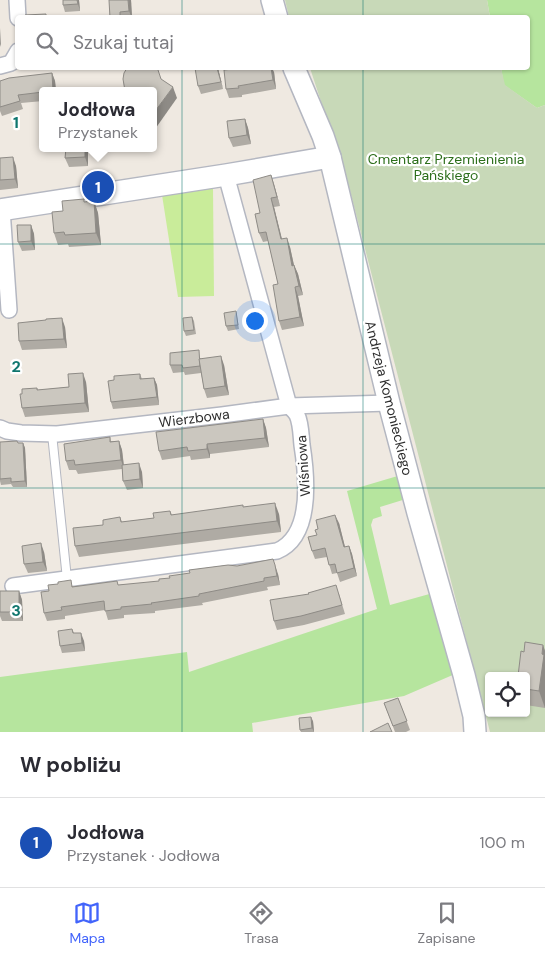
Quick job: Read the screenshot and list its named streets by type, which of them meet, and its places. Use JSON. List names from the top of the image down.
{
  "streets": {
    "street": ["Andrzeja Komonieckiego", "Wierzbowa", "Wiśniowa"]
  },
  "crossings": [
    ["Andrzeja Komonieckiego", "Wierzbowa"],
    ["Wierzbowa", "Wiśniowa"]
  ],
  "parks": ["Cmentarz Przemienienia Pańskiego"],
  "page": {
    "search": "Szukaj tutaj",
    "popup": ["Jodłowa", "Przystanek"],
    "pins": "1",
    "heading": "W pobliżu",
    "list": [
      {
        "mark": "1",
        "name": "Jodłowa",
        "note": "Przystanek · Jodłowa",
        "value": "100 m"
      }
    ],
    "nav": ["Mapa", "Trasa", "Zapisane"]
  },
  "grid": {
    "rows": ["1", "2", "3"]
  }
}
